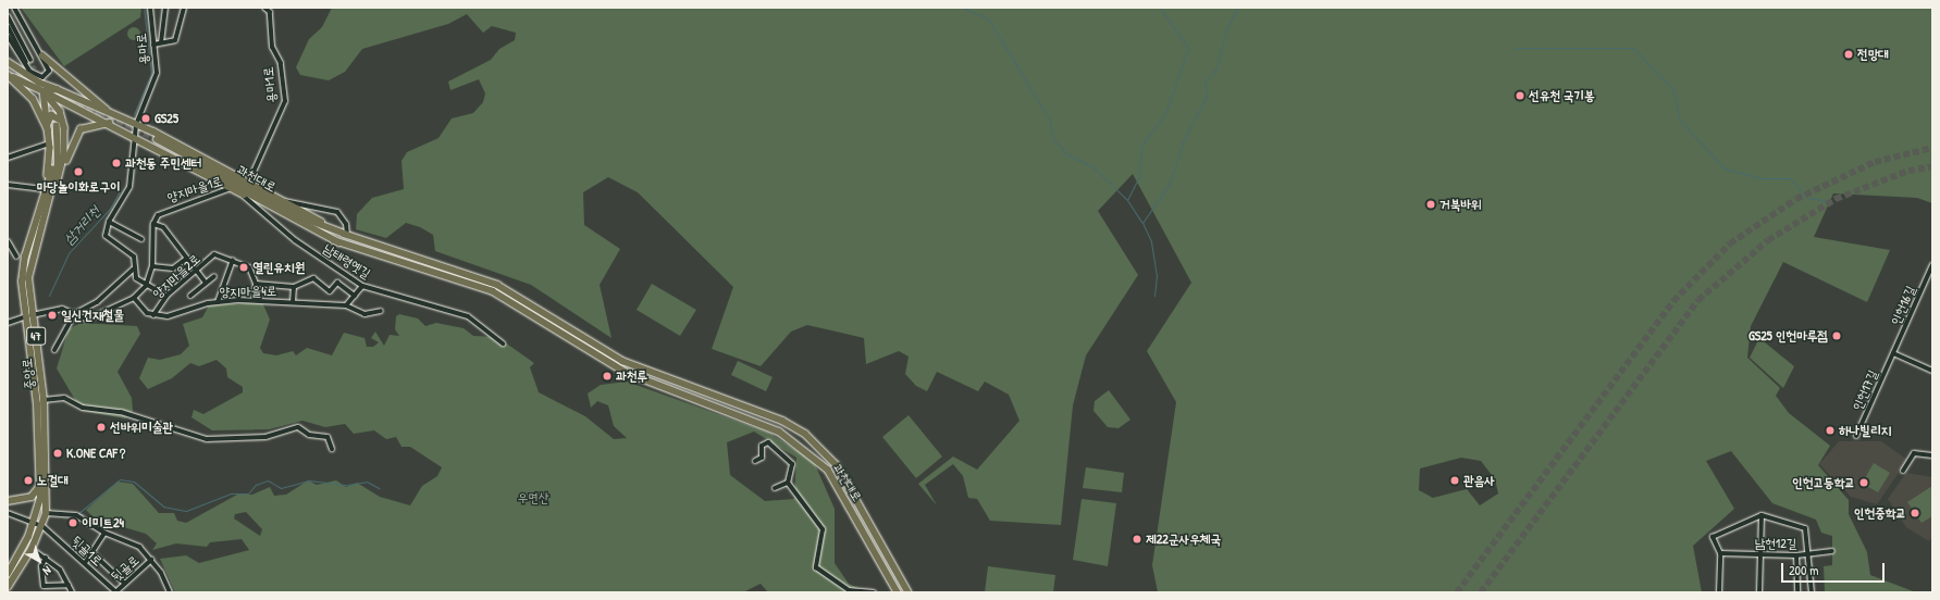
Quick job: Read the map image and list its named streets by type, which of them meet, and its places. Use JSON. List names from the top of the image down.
{
  "streets": {
    "highway": ["과천대로"],
    "main road": ["47", "중앙로"],
    "street": [
      "용마로",
      "용마1로",
      "양지마을1로",
      "남태령옛길",
      "양지마을2로",
      "양지마을4로",
      "인헌16길",
      "인헌17길",
      "남현12길",
      "뒷골1로",
      "뒷골로"
    ]
  },
  "crossings": [
    ["용마로", "과천대로"],
    ["과천대로", "양지마을1로"],
    ["과천대로", "남태령옛길"],
    ["양지마을2로", "양지마을4로"],
    ["인헌16길", "인헌17길"],
    ["중앙로", "뒷골1로"],
    ["중앙로", "뒷골로"],
    ["뒷골1로", "뒷골로"]
  ],
  "water": ["삼거리천"],
  "parks": ["우면산"],
  "places": [
    "전망대",
    "선유천 국기봉",
    "GS25",
    "과천동 주민센터",
    "마당놀이화로구이",
    "거북바위",
    "열린유치원",
    "일신건재철물",
    "GS25 인헌마루점",
    "과천루",
    "선바위미술관",
    "하나빌리지",
    "K.ONE CAF？",
    "노걸대",
    "관음사",
    "인헌고등학교",
    "인헌중학교",
    "이미트24",
    "제22군사우체국"
  ],
  "scale_bar": "200 m",
  "north": "bottom right"
}
